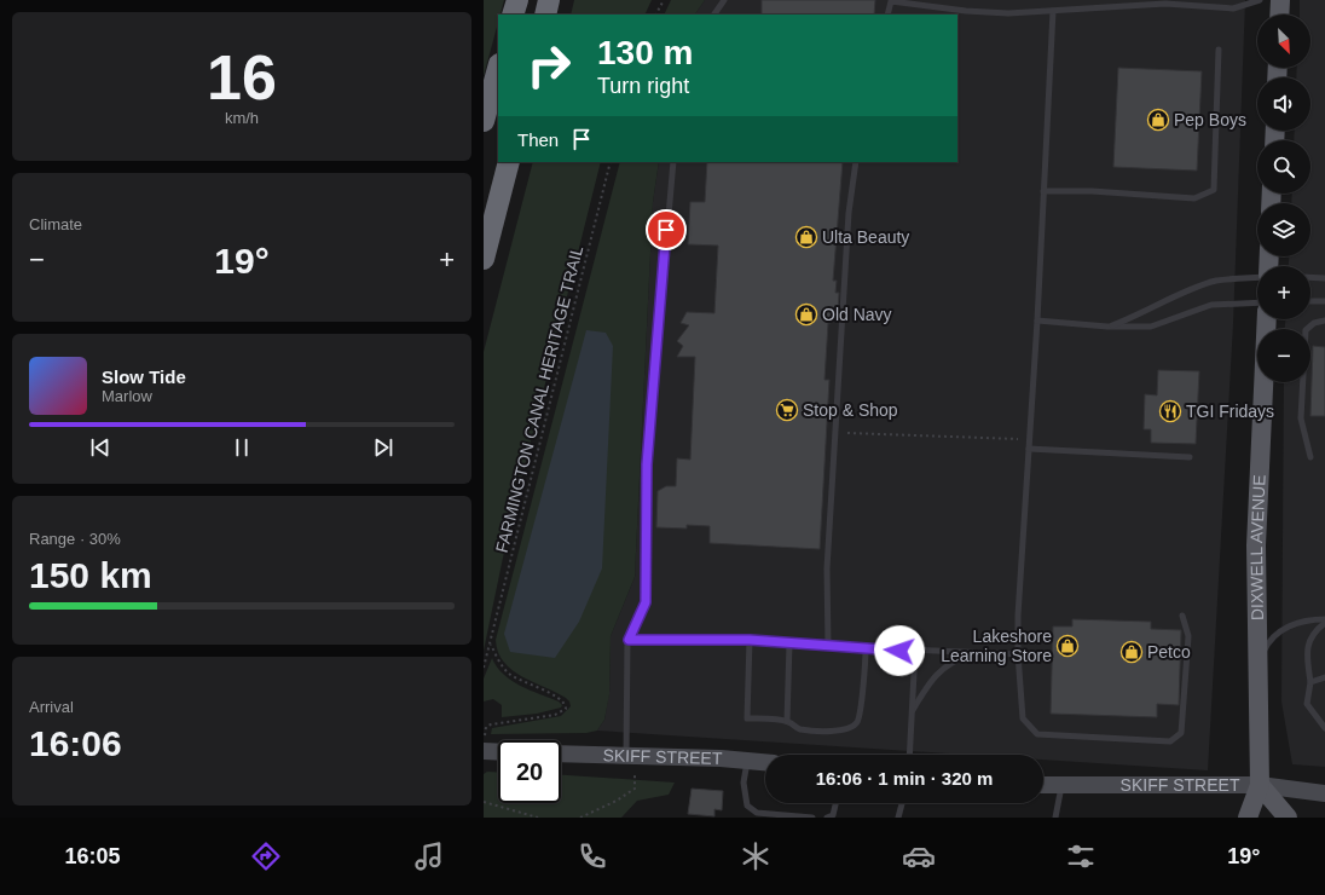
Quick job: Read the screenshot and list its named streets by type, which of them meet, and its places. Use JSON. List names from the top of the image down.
{
  "streets": {
    "main road": ["DIXWELL AVENUE", "SKIFF STREET"],
    "path": ["FARMINGTON CANAL HERITAGE TRAIL"]
  },
  "crossings": [
    ["DIXWELL AVENUE", "SKIFF STREET"]
  ],
  "places": {
    "shop": [
      "Pep Boys",
      "Ulta Beauty",
      "Old Navy",
      "Lakeshore Learning Store",
      "Petco"
    ],
    "supermarket": ["Stop & Shop"],
    "restaurant": ["TGI Fridays"]
  },
  "north": "bottom right",
  "page": {
    "tile": [
      ["16", "km/h"],
      "Climate",
      ["Range · 30%", "150 km"],
      ["Arrival", "16:06"]
    ],
    "map_buttons": ["+", "−"],
    "turn": ["130 m", "Turn right"],
    "then": "Then",
    "heat": ["−", "19°", "+"],
    "song": ["Slow Tide", "Marlow"],
    "limit": "20",
    "trip": "16:06 · 1 min · 320 m",
    "tabs": ["16:05", "19°"]
  }
}
